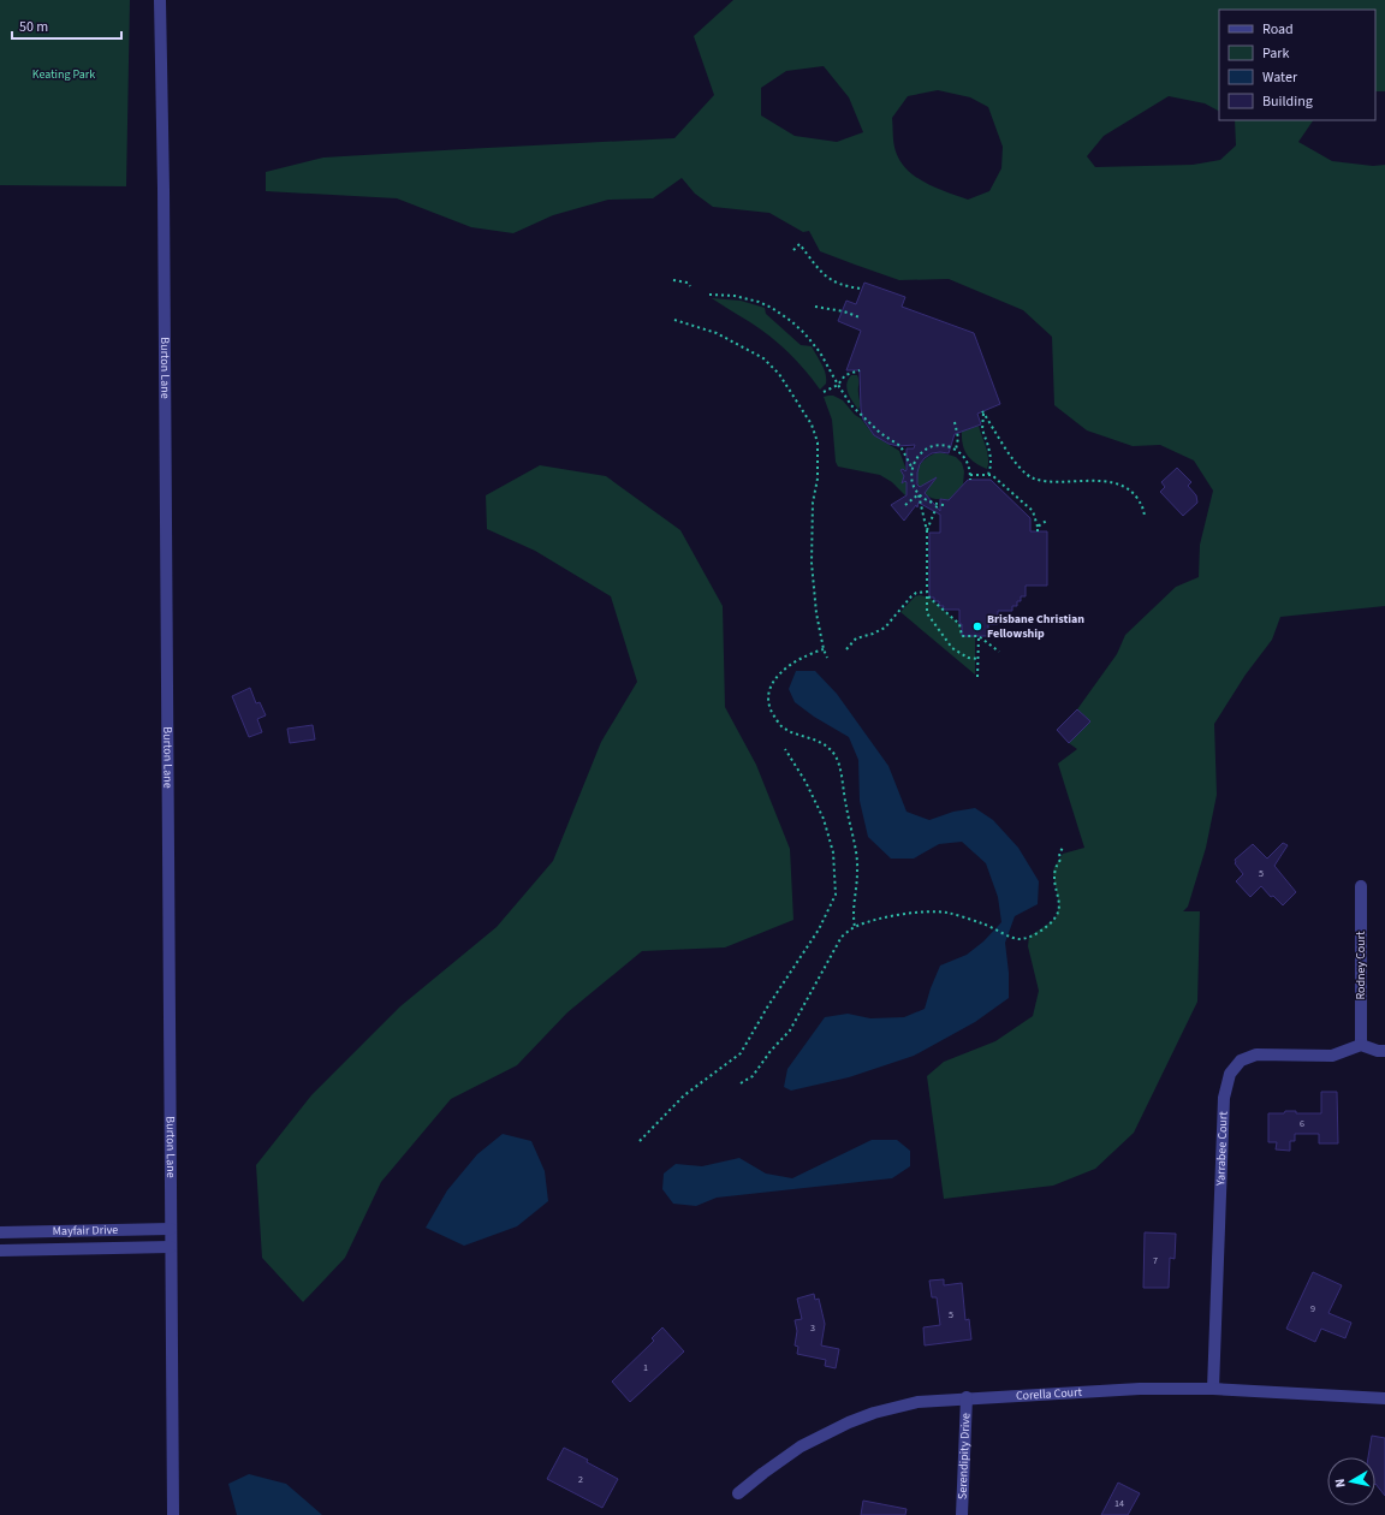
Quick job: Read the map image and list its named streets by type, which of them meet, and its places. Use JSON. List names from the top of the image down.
{
  "streets": {
    "street": [
      "Burton Lane",
      "Rodney Court",
      "Yarrabee Court",
      "Mayfair Drive",
      "Corella Court",
      "Serendipity Drive"
    ]
  },
  "crossings": [
    ["Burton Lane", "Mayfair Drive"],
    ["Rodney Court", "Yarrabee Court"],
    ["Yarrabee Court", "Corella Court"],
    ["Corella Court", "Serendipity Drive"]
  ],
  "parks": ["Keating Park"],
  "places": ["Brisbane Christian Fellowship"],
  "house_numbers": [
    "5",
    "6",
    "7",
    "9",
    "5",
    "3",
    "1",
    "2",
    "14"
  ],
  "legend": [
    "Road",
    "Park",
    "Water",
    "Building"
  ],
  "scale_bar": "50 m",
  "north": "left"
}
